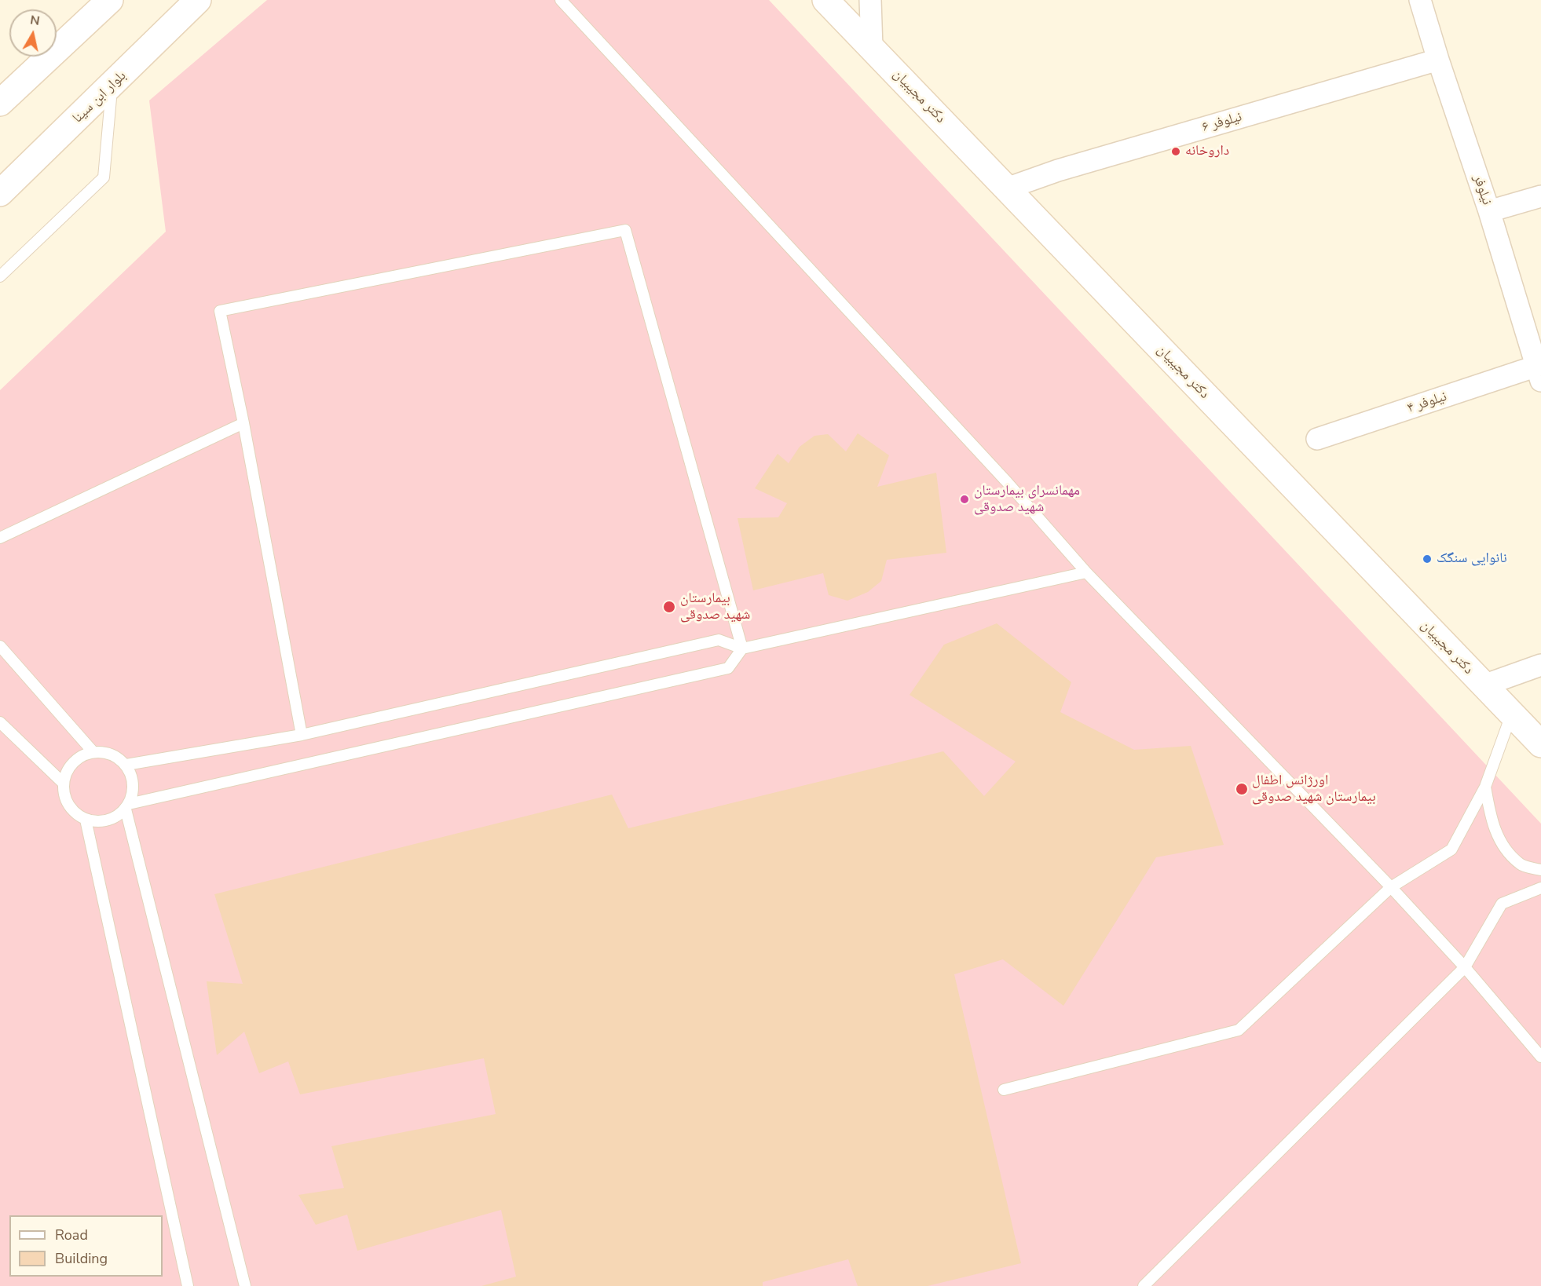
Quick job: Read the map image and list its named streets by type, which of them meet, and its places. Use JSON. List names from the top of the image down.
{
  "streets": {
    "street": [
      "دکتر مجیبیان",
      "بلوار ابن سینا",
      "نیلوفر ۶",
      "نیلوفر",
      "نیلوفر ۴"
    ]
  },
  "crossings": [
    ["دکتر مجیبیان", "نیلوفر ۶"],
    ["نیلوفر ۶", "نیلوفر"],
    ["نیلوفر", "نیلوفر ۴"]
  ],
  "places": [
    "داروخانه",
    "مهمانسرای بیمارستان شهید صدوقی",
    "نانوایی سنگک",
    "بیمارستان شهید صدوقی",
    "اورژانس اطفال بیمارستان شهید صدوقی"
  ],
  "legend": ["Road", "Building"],
  "north": "top"
}
